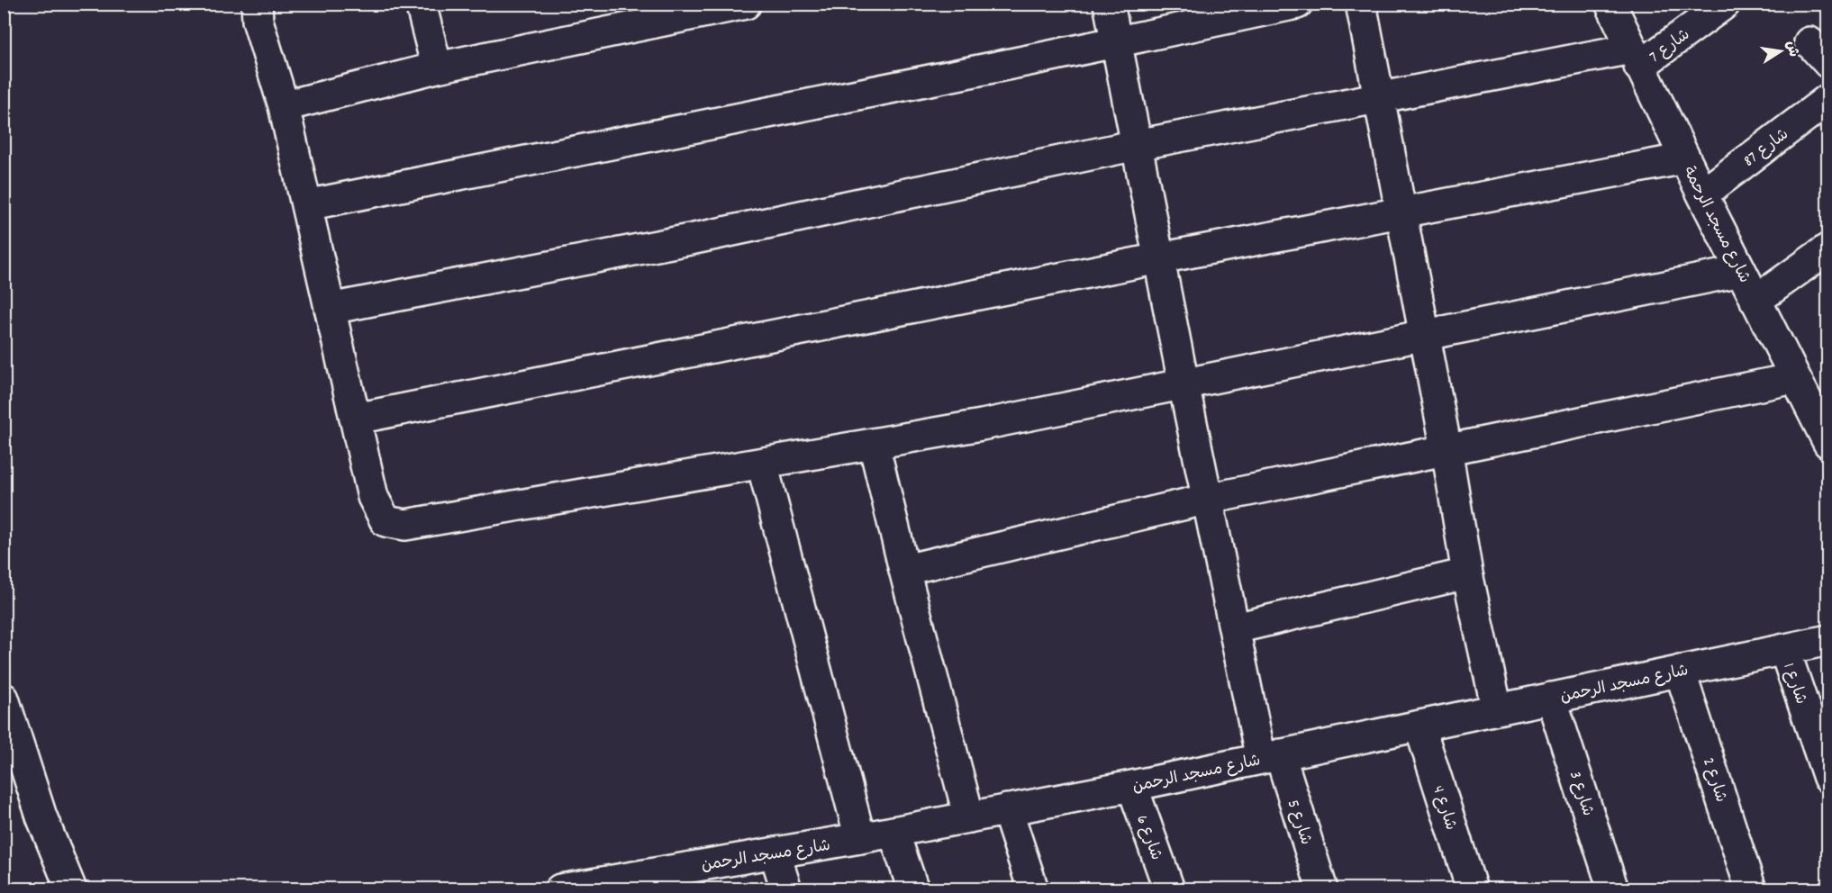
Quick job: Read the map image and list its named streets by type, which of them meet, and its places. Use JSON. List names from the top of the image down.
{
  "streets": {
    "street": [
      "شارع 7",
      "شارع 87",
      "شارع مسجد الرحمة",
      "شارع مسجد الرحمن",
      "شارع 1",
      "شارع 2",
      "شارع 3",
      "شارع 4",
      "شارع 5",
      "شارع 6"
    ]
  },
  "crossings": [
    ["شارع 7", "شارع مسجد الرحمة"],
    ["شارع 87", "شارع مسجد الرحمة"],
    ["شارع مسجد الرحمن", "شارع 1"],
    ["شارع مسجد الرحمن", "شارع 2"],
    ["شارع مسجد الرحمن", "شارع 3"],
    ["شارع مسجد الرحمن", "شارع 4"],
    ["شارع مسجد الرحمن", "شارع 5"],
    ["شارع مسجد الرحمن", "شارع 6"]
  ],
  "north": "right"
}
